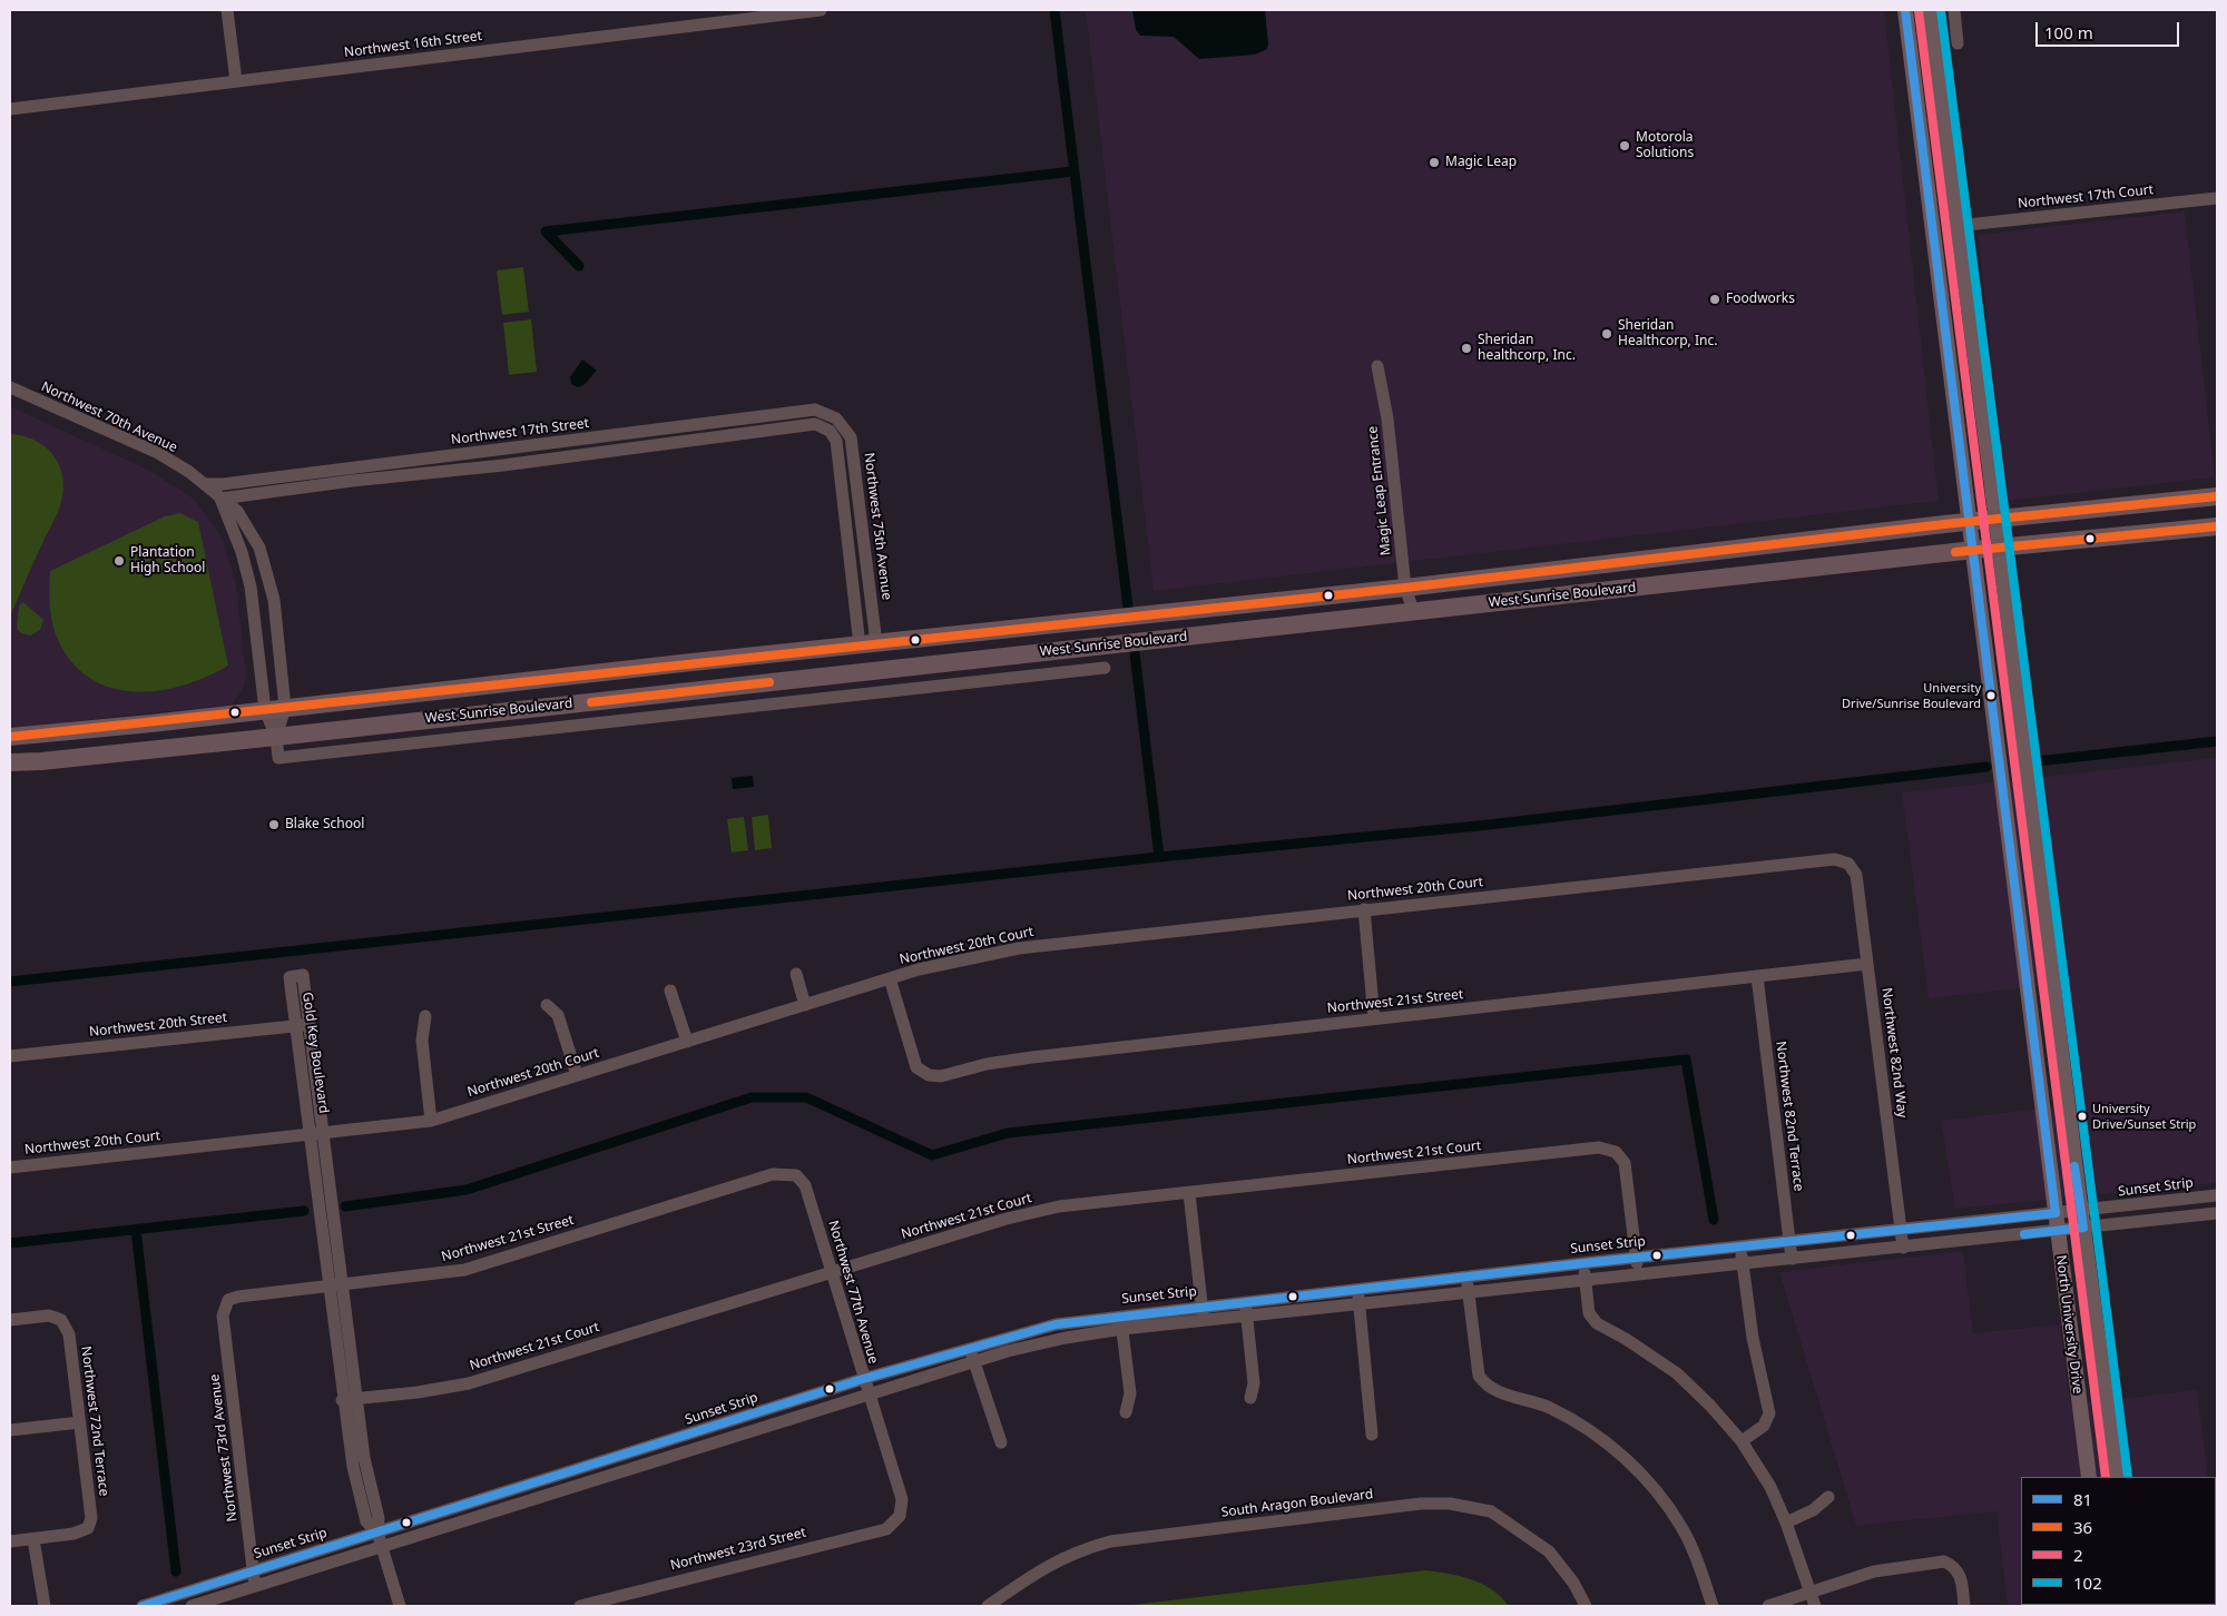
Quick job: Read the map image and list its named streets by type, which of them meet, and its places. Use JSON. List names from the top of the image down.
{
  "streets": {
    "highway": ["West Sunrise Boulevard"],
    "main road": ["North University Drive"],
    "street": [
      "Northwest 16th Street",
      "Northwest 17th Court",
      "Northwest 70th Avenue",
      "Northwest 17th Street",
      "Magic Leap Entrance",
      "Northwest 75th Avenue",
      "Northwest 20th Court",
      "Northwest 21st Street",
      "Northwest 20th Street",
      "Gold Key Boulevard",
      "Northwest 82nd Way",
      "Northwest 82nd Terrace",
      "Northwest 21st Court",
      "Sunset Strip",
      "Northwest 77th Avenue",
      "Northwest 72nd Terrace",
      "Northwest 73rd Avenue",
      "South Aragon Boulevard",
      "Northwest 23rd Street"
    ]
  },
  "crossings": [
    ["Northwest 17th Court", "North University Drive"],
    ["Northwest 70th Avenue", "Northwest 17th Street"],
    ["Northwest 70th Avenue", "West Sunrise Boulevard"],
    ["Northwest 17th Street", "Northwest 75th Avenue"],
    ["Magic Leap Entrance", "West Sunrise Boulevard"],
    ["Northwest 75th Avenue", "West Sunrise Boulevard"],
    ["West Sunrise Boulevard", "North University Drive"],
    ["Northwest 20th Court", "Northwest 21st Street"],
    ["Northwest 20th Court", "Gold Key Boulevard"],
    ["Northwest 20th Court", "Northwest 82nd Way"],
    ["Northwest 21st Street", "Gold Key Boulevard"],
    ["Northwest 21st Street", "Northwest 82nd Way"],
    ["Northwest 21st Street", "Northwest 82nd Terrace"],
    ["Northwest 21st Street", "Northwest 77th Avenue"],
    ["Northwest 21st Street", "Northwest 73rd Avenue"],
    ["Northwest 20th Street", "Gold Key Boulevard"],
    ["Gold Key Boulevard", "Northwest 21st Court"],
    ["Gold Key Boulevard", "Sunset Strip"],
    ["Northwest 82nd Way", "Sunset Strip"],
    ["Northwest 82nd Terrace", "Sunset Strip"],
    ["Northwest 21st Court", "Sunset Strip"],
    ["Northwest 21st Court", "Northwest 77th Avenue"],
    ["Sunset Strip", "Northwest 77th Avenue"],
    ["Sunset Strip", "North University Drive"],
    ["Sunset Strip", "Northwest 73rd Avenue"],
    ["Northwest 77th Avenue", "Northwest 23rd Street"]
  ],
  "places": [
    "Motorola Solutions",
    "Magic Leap",
    "Foodworks",
    "Sheridan Healthcorp, Inc.",
    "Sheridan healthcorp, Inc.",
    "Plantation High School",
    "University Drive/Sunrise Boulevard",
    "Blake School",
    "University Drive/Sunset Strip"
  ],
  "lines": [
    "transit line 81",
    "transit line 102",
    "transit line 2",
    "transit line 36"
  ],
  "legend": [
    "81",
    "36",
    "2",
    "102"
  ],
  "scale_bar": "100 m"
}
